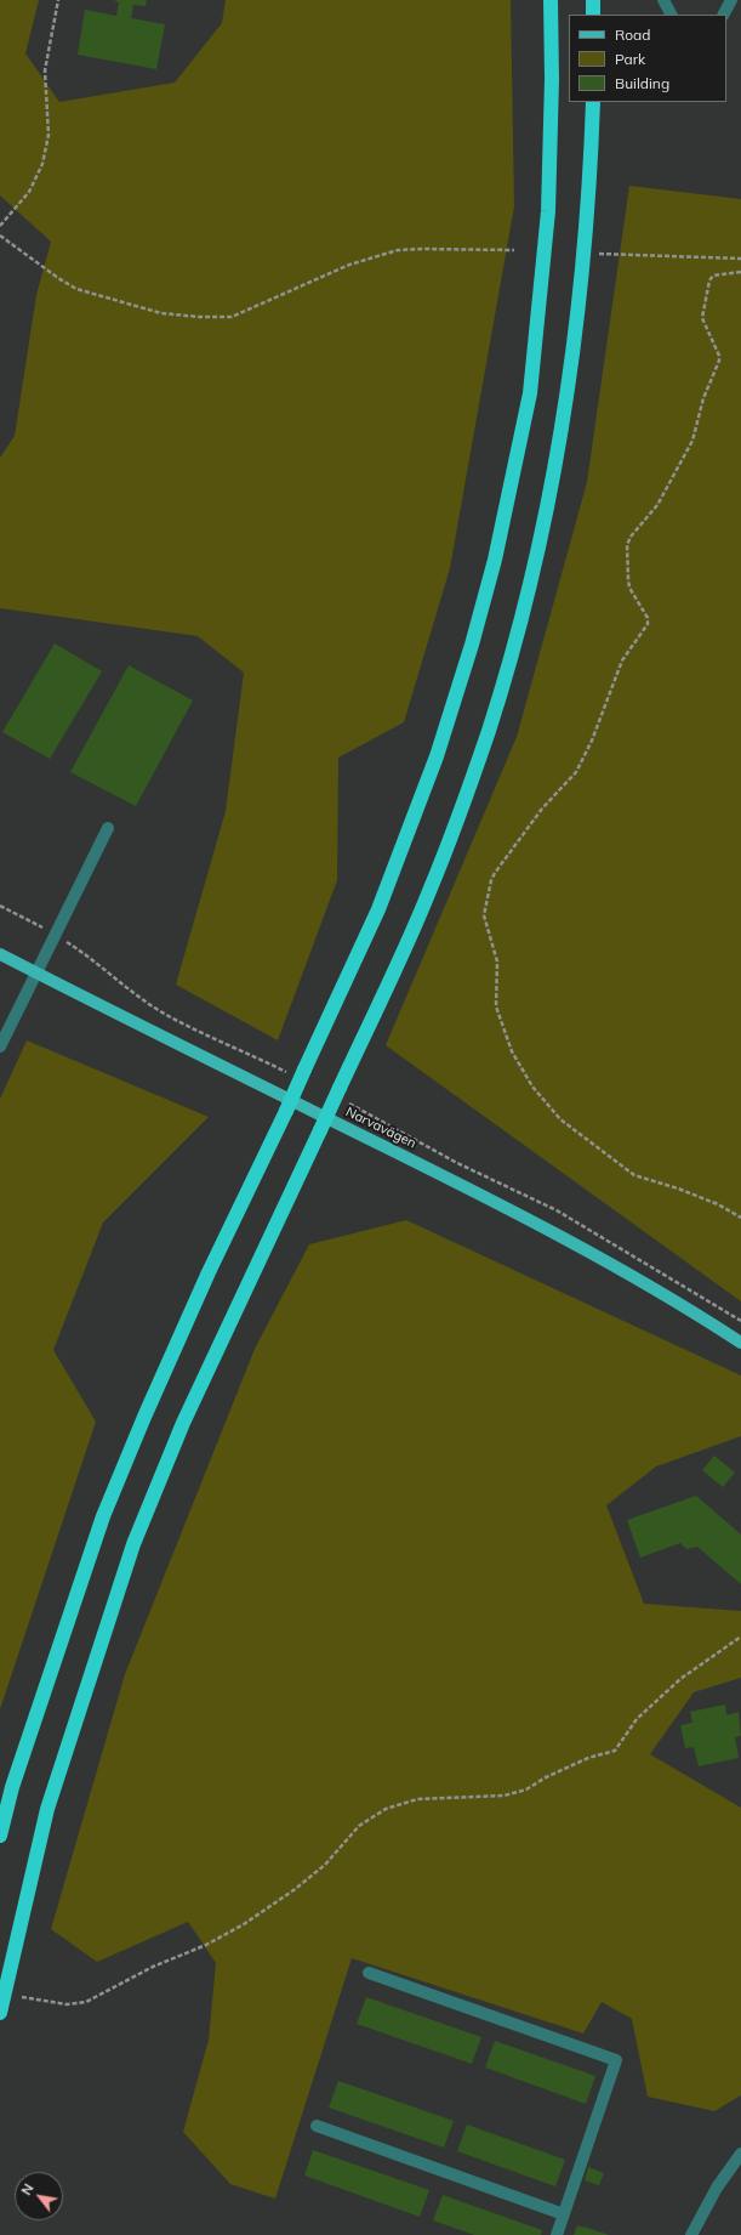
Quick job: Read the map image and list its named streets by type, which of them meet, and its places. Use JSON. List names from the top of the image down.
{
  "streets": {
    "main road": ["Narvavägen"]
  },
  "legend": ["Road", "Park", "Building"],
  "north": "top left"
}
